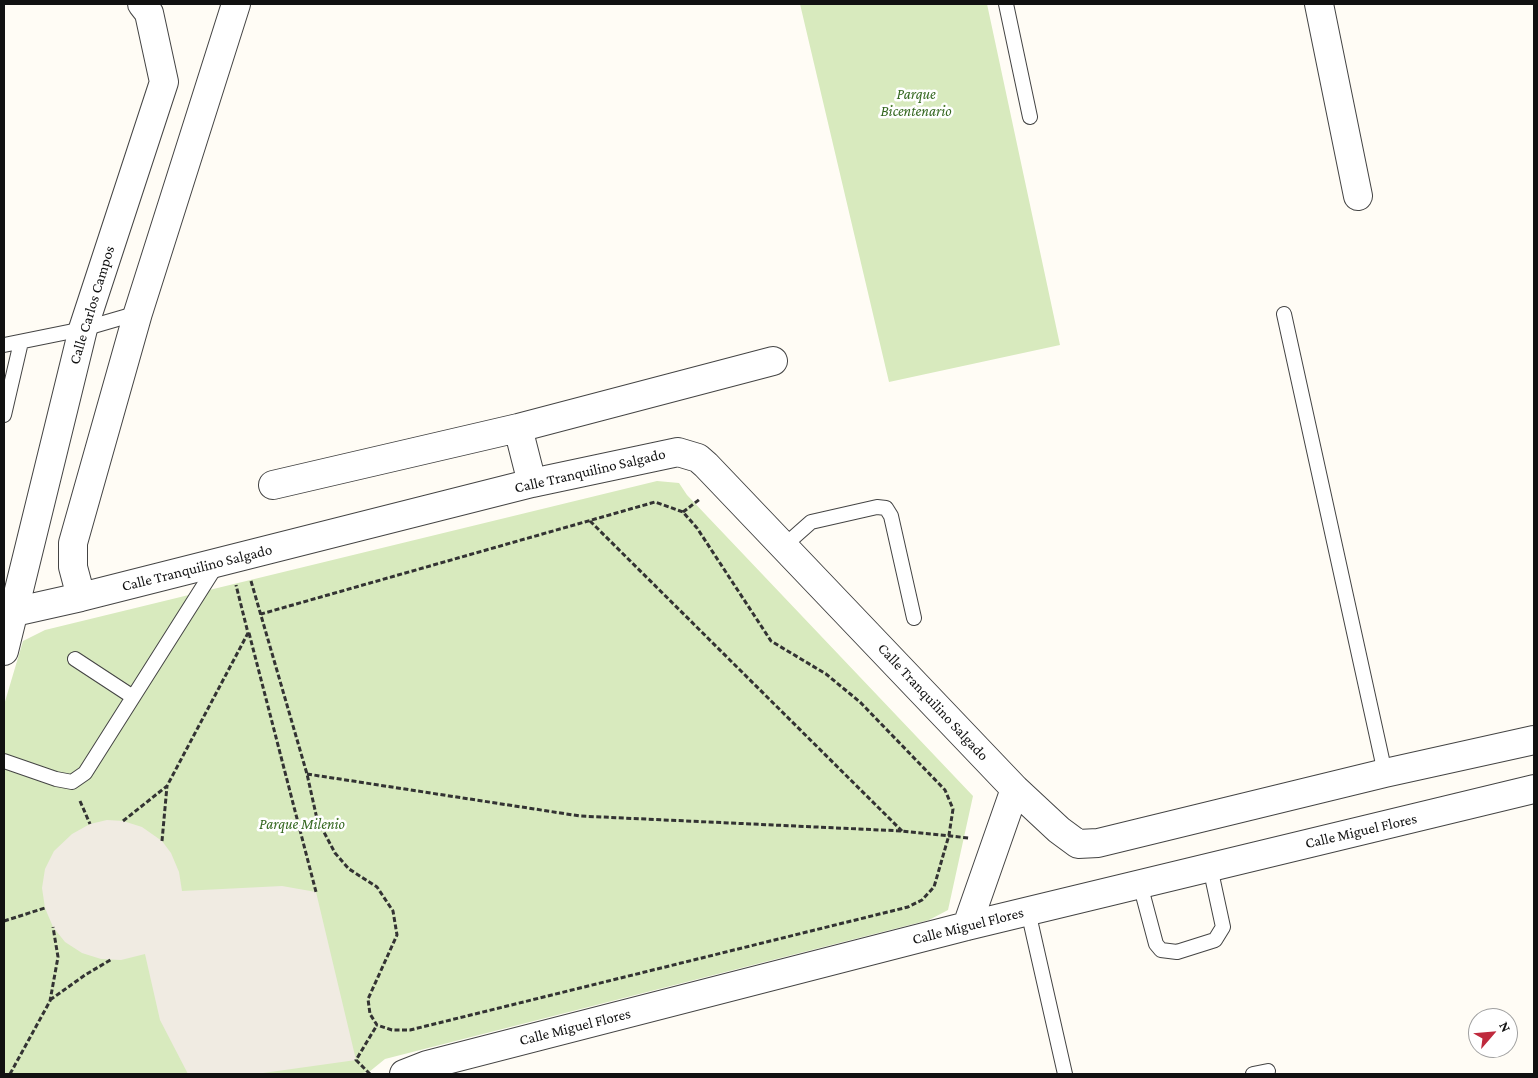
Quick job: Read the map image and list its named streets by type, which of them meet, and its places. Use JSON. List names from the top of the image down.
{
  "streets": {
    "street": ["Calle Carlos Campos", "Calle Tranquilino Salgado", "Calle Miguel Flores"]
  },
  "crossings": [
    ["Calle Carlos Campos", "Calle Tranquilino Salgado"]
  ],
  "parks": ["Parque Bicentenario", "Parque Milenio"],
  "north": "top right"
}
